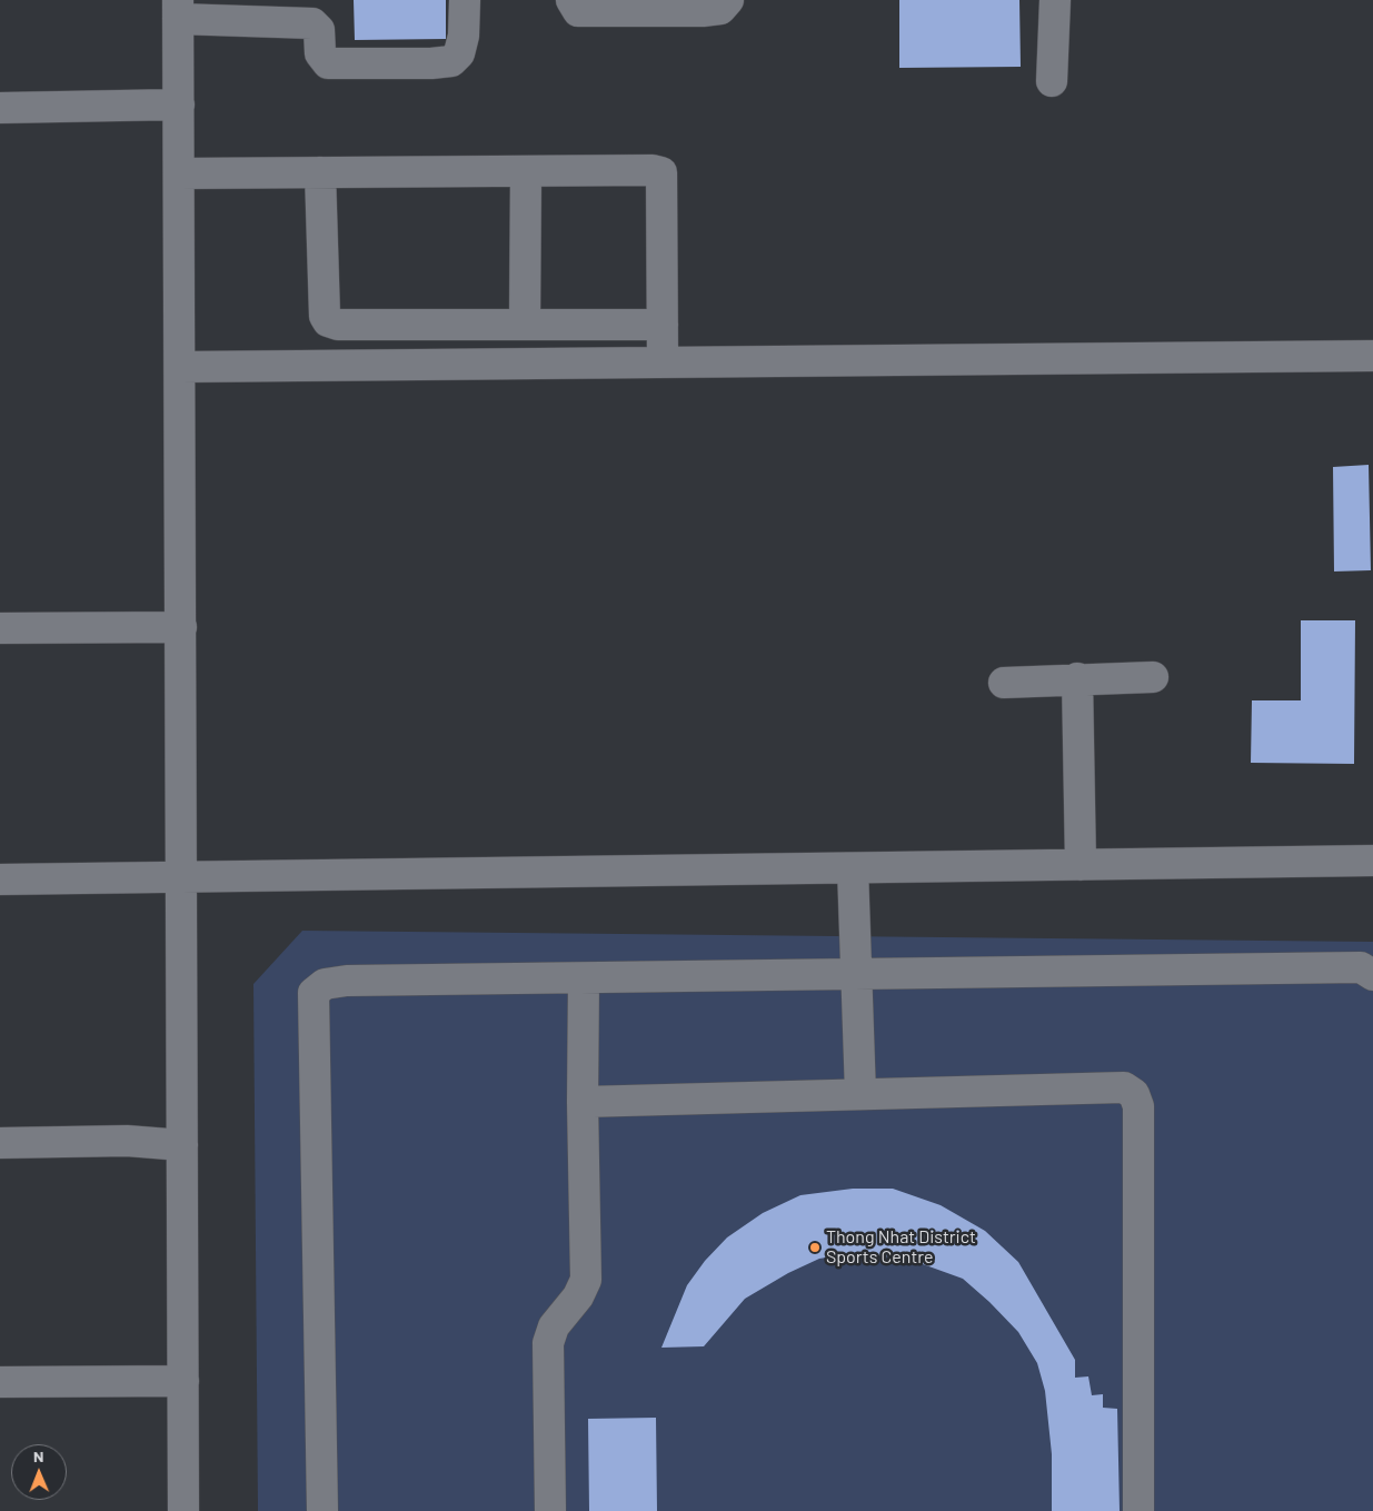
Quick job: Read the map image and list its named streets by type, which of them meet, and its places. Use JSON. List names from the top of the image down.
{
  "places": ["Thong Nhat District Sports Centre"],
  "north": "top"
}
